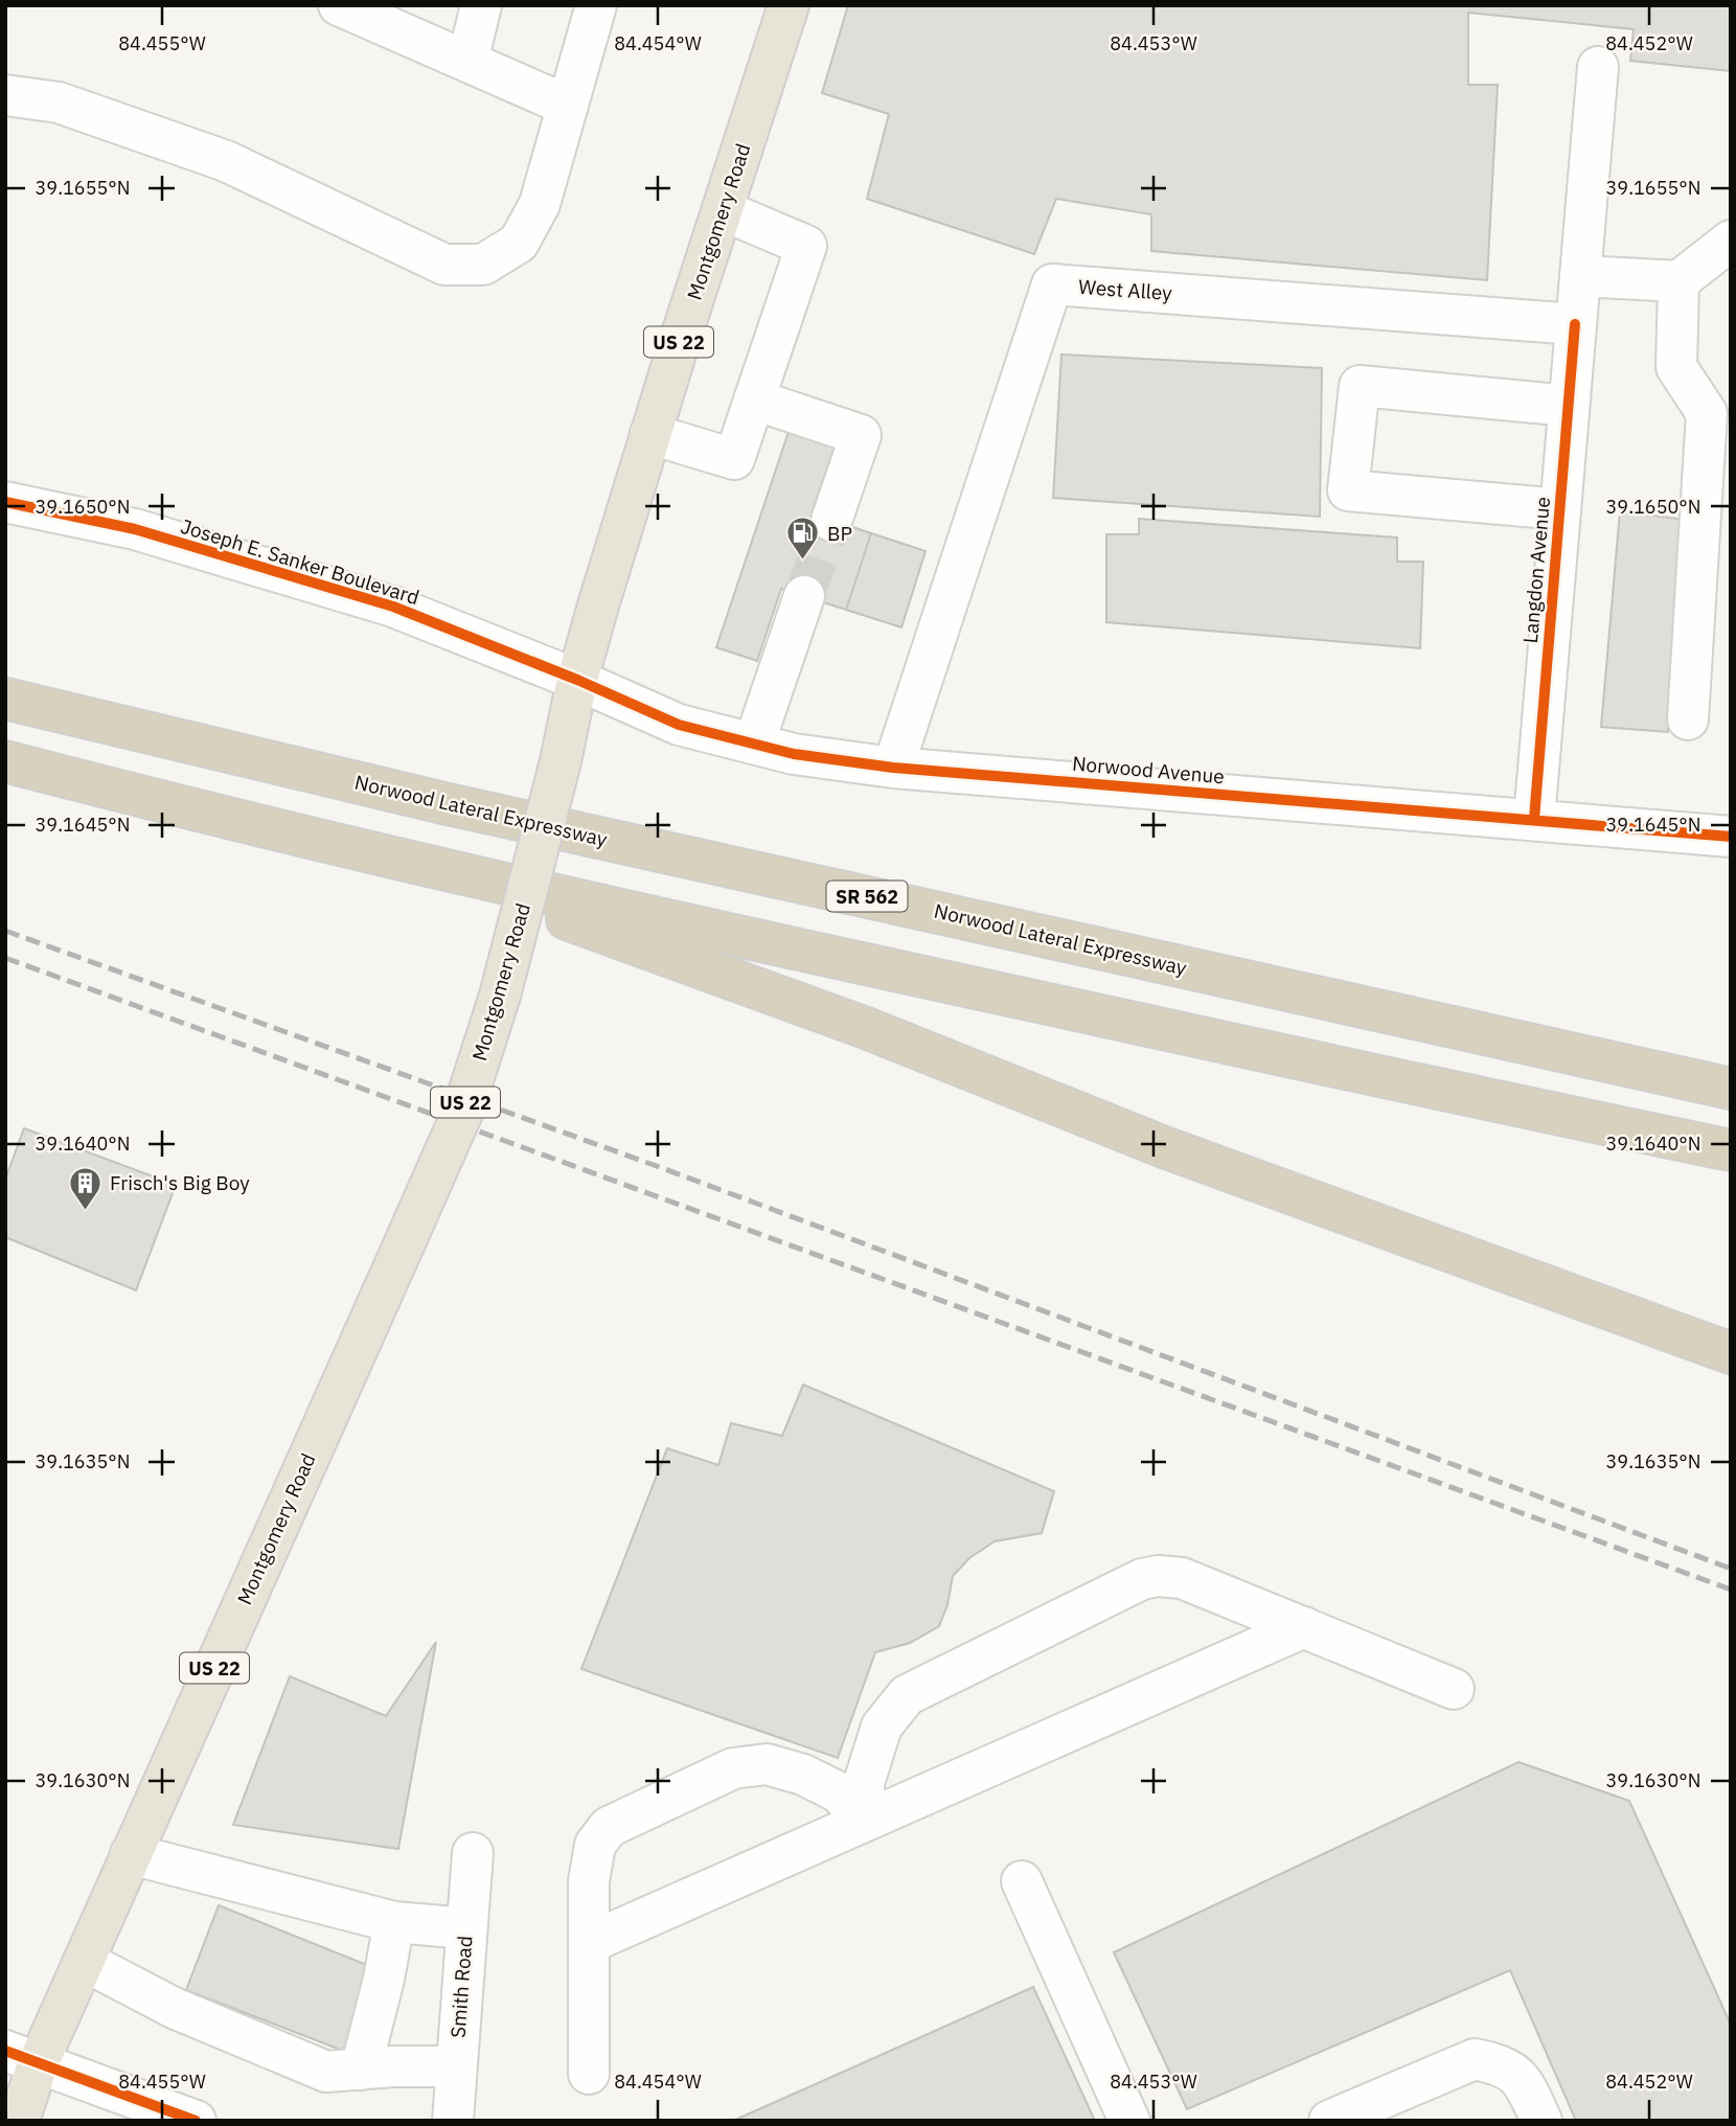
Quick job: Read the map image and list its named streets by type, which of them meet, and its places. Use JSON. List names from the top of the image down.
{
  "streets": {
    "highway": ["Norwood Lateral Expressway", "SR 562"],
    "main road": ["Montgomery Road", "US 22"],
    "street": [
      "West Alley",
      "Joseph E. Sanker Boulevard",
      "Langdon Avenue",
      "Norwood Avenue",
      "Smith Road"
    ]
  },
  "crossings": [
    ["Montgomery Road", "Joseph E. Sanker Boulevard"],
    ["Montgomery Road", "Norwood Avenue"],
    ["West Alley", "Langdon Avenue"],
    ["West Alley", "Norwood Avenue"],
    ["Joseph E. Sanker Boulevard", "Norwood Avenue"],
    ["Langdon Avenue", "Norwood Avenue"]
  ],
  "places": {
    "fuel station": ["BP"],
    "building": ["Frisch's Big Boy"]
  },
  "coordinates": [
    "84.455°W",
    "84.454°W",
    "84.453°W",
    "84.452°W",
    "39.1655°N",
    "39.1650°N",
    "39.1645°N",
    "39.1640°N",
    "39.1635°N",
    "39.1630°N"
  ]
}
